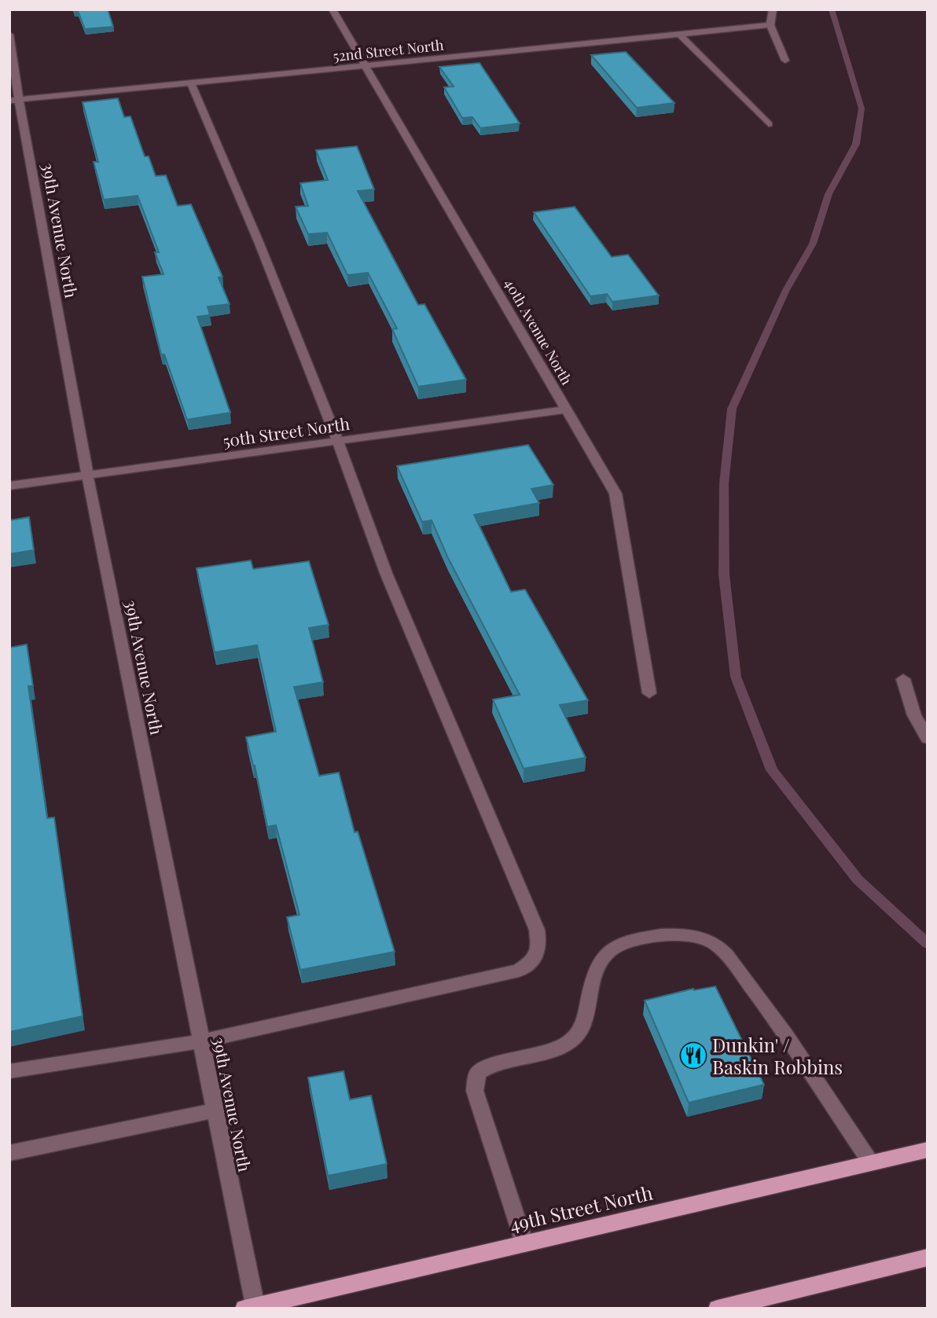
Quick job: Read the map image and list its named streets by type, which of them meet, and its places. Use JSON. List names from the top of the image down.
{
  "streets": {
    "main road": ["49th Street North"],
    "street": [
      "52nd Street North",
      "39th Avenue North",
      "40th Avenue North",
      "50th Street North"
    ]
  },
  "crossings": [
    ["52nd Street North", "39th Avenue North"],
    ["52nd Street North", "40th Avenue North"],
    ["39th Avenue North", "50th Street North"],
    ["39th Avenue North", "49th Street North"],
    ["40th Avenue North", "50th Street North"]
  ],
  "places": {
    "restaurant": ["Dunkin' / Baskin Robbins"]
  }
}
